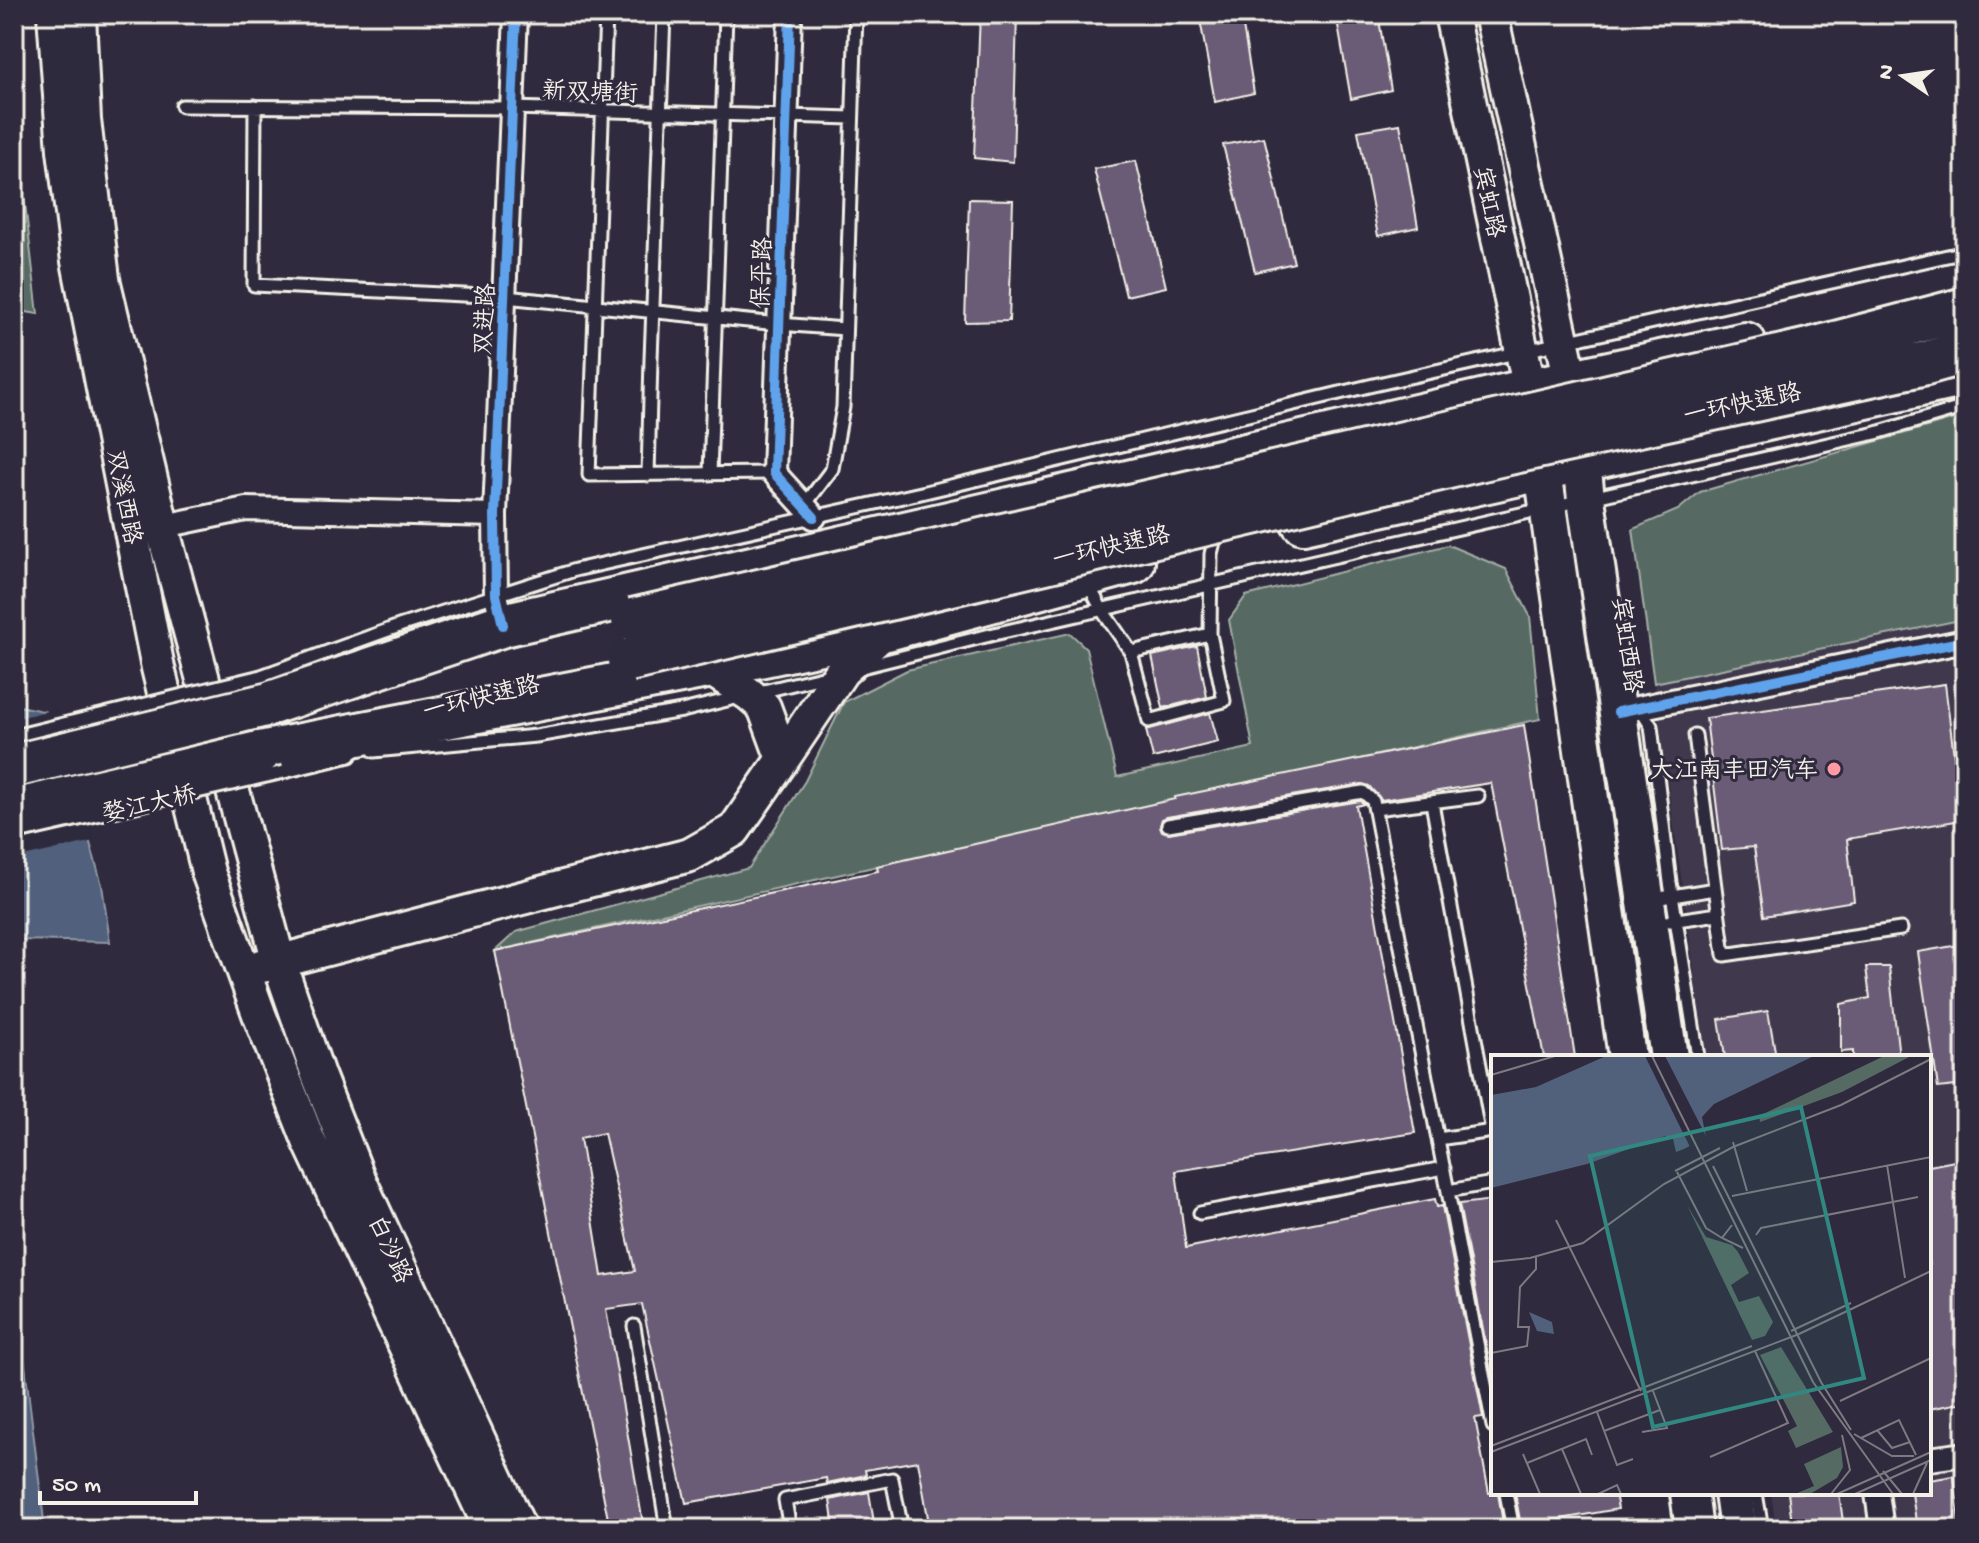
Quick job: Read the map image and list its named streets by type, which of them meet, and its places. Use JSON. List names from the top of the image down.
{
  "streets": {
    "highway": ["一环快速路", "婺江大桥"],
    "main road": [
      "宾虹路",
      "双溪西路",
      "宾虹西路",
      "白沙路"
    ],
    "street": ["保平路", "双进路"],
    "lane": ["新双塘街"]
  },
  "crossings": [
    ["新双塘街", "保平路"],
    ["新双塘街", "双进路"],
    ["宾虹路", "宾虹西路"],
    ["一环快速路", "婺江大桥"],
    ["双溪西路", "白沙路"]
  ],
  "places": ["大江南丰田汽车"],
  "scale_bar": "50 m",
  "north": "left"
}
